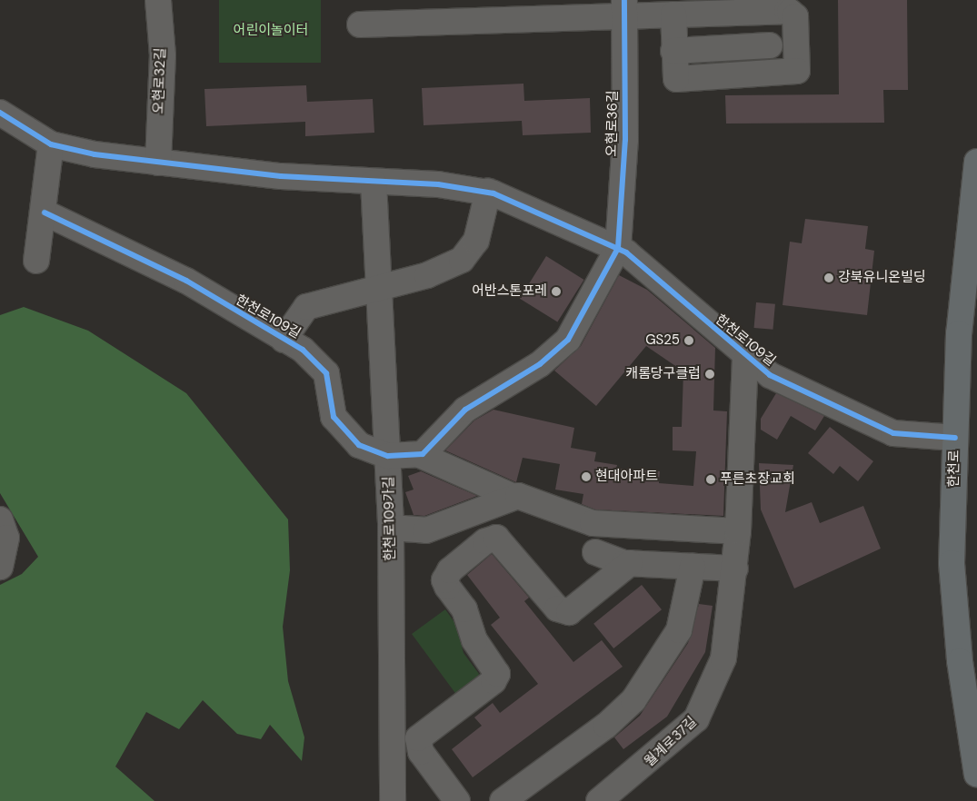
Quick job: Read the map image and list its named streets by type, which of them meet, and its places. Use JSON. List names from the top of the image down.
{
  "streets": {
    "main road": ["한천로"],
    "street": [
      "오현로32길",
      "오현로36길",
      "한천로109길",
      "한천로109가길",
      "월계로37길"
    ]
  },
  "crossings": [
    ["오현로32길", "한천로109길"],
    ["오현로36길", "한천로109길"],
    ["한천로109길", "한천로"],
    ["한천로109길", "한천로109가길"],
    ["한천로109길", "월계로37길"]
  ],
  "parks": ["어린이놀이터"],
  "places": [
    "강북유니온빌딩",
    "어반스톤포레",
    "GS25",
    "캐롬당구클럽",
    "현대아파트",
    "푸른초장교회"
  ]
}
